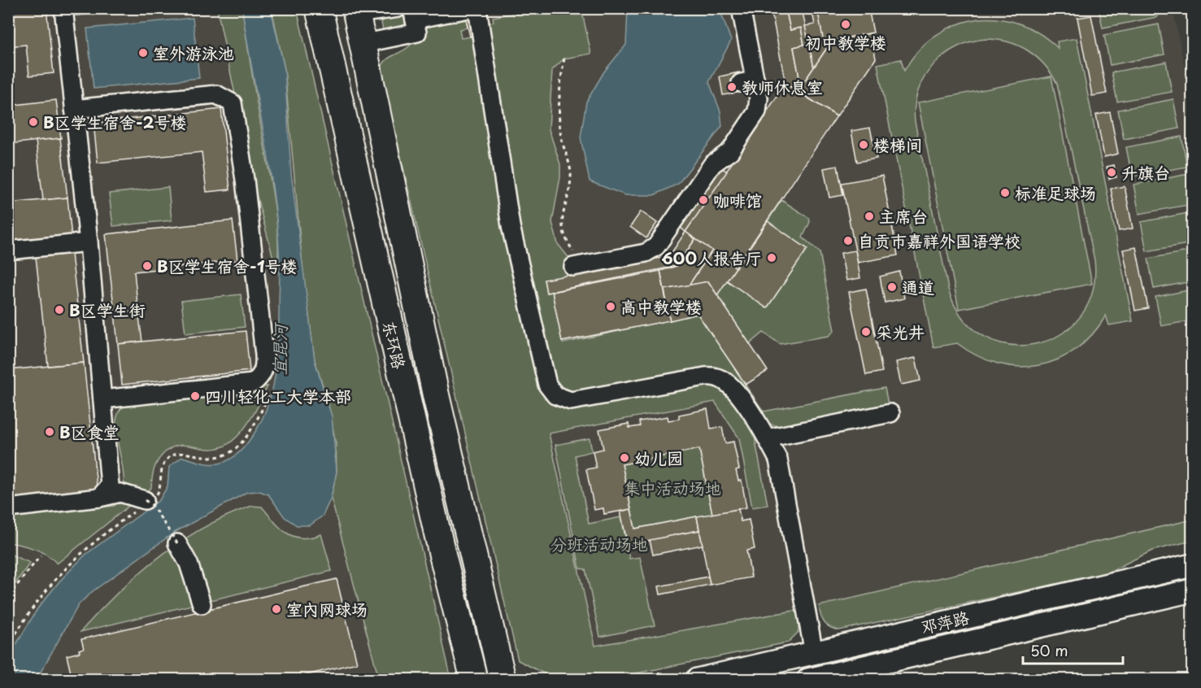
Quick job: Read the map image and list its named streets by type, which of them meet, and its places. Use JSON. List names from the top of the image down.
{
  "streets": {
    "highway": ["东环路"],
    "main road": ["邓萍路"]
  },
  "water": ["宜昆河"],
  "parks": ["集中活动场地", "分班活动场地"],
  "places": [
    "初中教学楼",
    "室外游泳池",
    "教师休息室",
    "B区学生宿舍-2号楼",
    "楼梯间",
    "升旗台",
    "标准足球场",
    "咖啡馆",
    "主席台",
    "自贡市嘉祥外国语学校",
    "600人报告厅",
    "B区学生宿舍-1号楼",
    "通道",
    "高中教学楼",
    "B区学生街",
    "采光井",
    "四川轻化工大学本部",
    "B区食堂",
    "幼儿园",
    "室内网球场"
  ],
  "scale_bar": "50 m"
}
